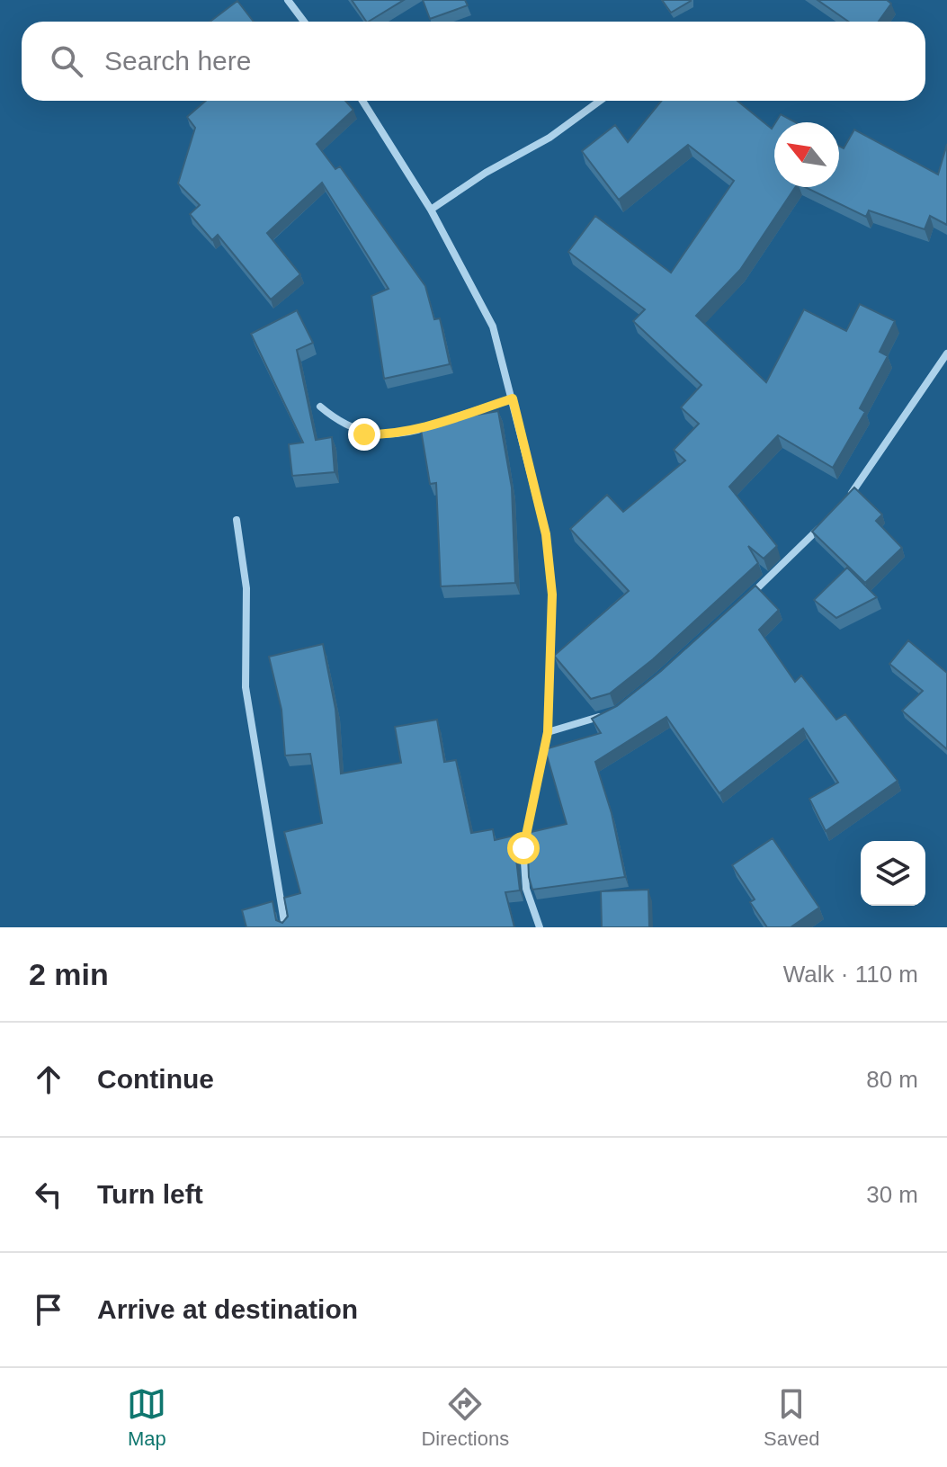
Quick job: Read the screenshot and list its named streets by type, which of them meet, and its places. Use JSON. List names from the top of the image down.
{
  "north": "top left",
  "page": {
    "search": "Search here",
    "heading": ["2 min", "Walk · 110 m"],
    "list": [
      ["Continue", "80 m"],
      ["Turn left", "30 m"],
      "Arrive at destination"
    ],
    "nav": ["Map", "Directions", "Saved"]
  }
}
